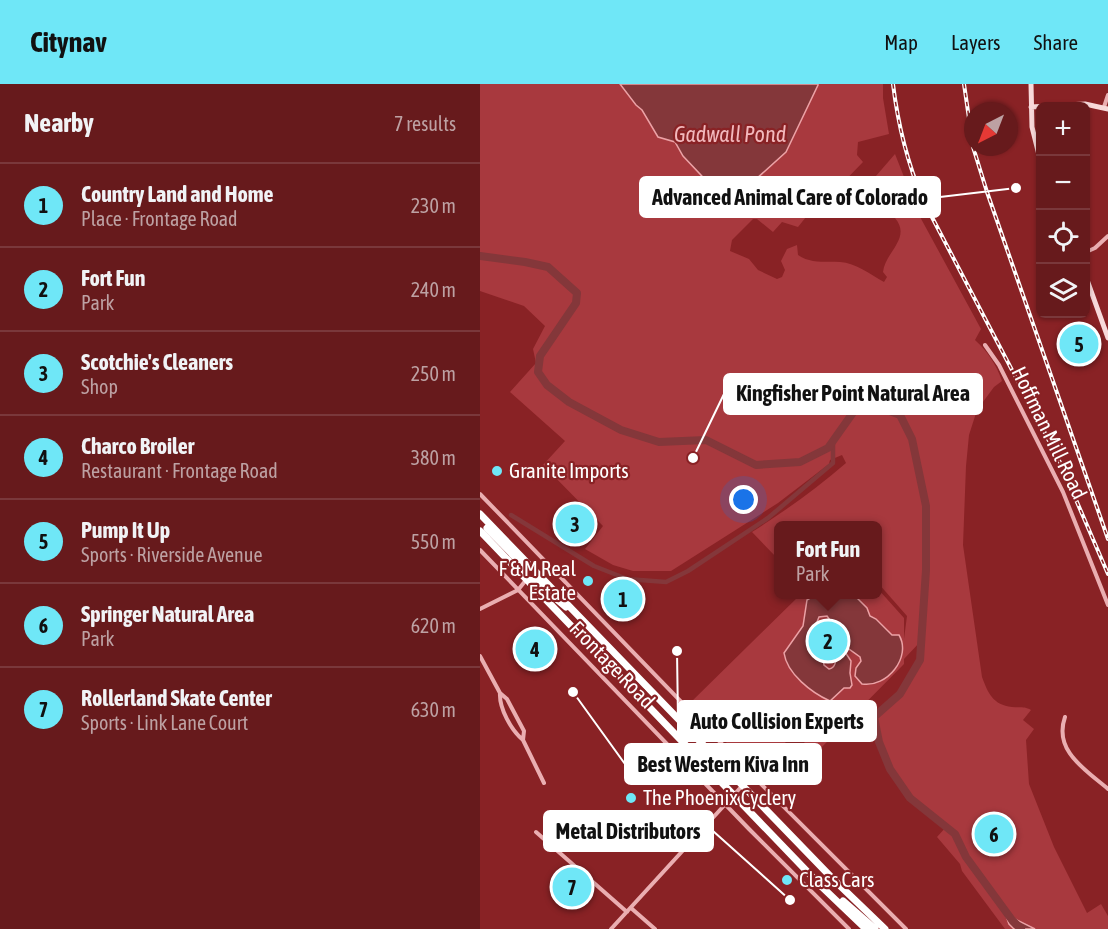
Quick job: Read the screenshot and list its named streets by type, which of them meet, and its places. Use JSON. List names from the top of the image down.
{
  "streets": {
    "street": ["Hoffman Mill Road", "Frontage Road"]
  },
  "water": ["Gadwall Pond"],
  "places": [
    "Advanced Animal Care of Colorado",
    "Kingfisher Point Natural Area",
    "Granite Imports",
    "F & M Real Estate",
    "Auto Collision Experts",
    "Best Western Kiva Inn",
    "The Phoenix Cyclery",
    "Class Cars",
    "Metal Distributors"
  ],
  "north": "bottom left",
  "page": {
    "header": "Citynav",
    "nav": ["Map", "Layers", "Share"],
    "heading": ["Nearby", "7 results"],
    "map_buttons": ["+", "−"],
    "list": [
      {
        "mark": "1",
        "name": "Country Land and Home",
        "note": "Place · Frontage Road",
        "value": "230 m"
      },
      {
        "mark": "2",
        "name": "Fort Fun",
        "note": "Park",
        "value": "240 m"
      },
      {
        "mark": "3",
        "name": "Scotchie's Cleaners",
        "note": "Shop",
        "value": "250 m"
      },
      {
        "mark": "4",
        "name": "Charco Broiler",
        "note": "Restaurant · Frontage Road",
        "value": "380 m"
      },
      {
        "mark": "5",
        "name": "Pump It Up",
        "note": "Sports · Riverside Avenue",
        "value": "550 m"
      },
      {
        "mark": "6",
        "name": "Springer Natural Area",
        "note": "Park",
        "value": "620 m"
      },
      {
        "mark": "7",
        "name": "Rollerland Skate Center",
        "note": "Sports · Link Lane Court",
        "value": "630 m"
      }
    ],
    "pins": [
      "5",
      "3",
      "1",
      "2",
      "4",
      "6",
      "7"
    ],
    "popup": ["Fort Fun", "Park"]
  }
}
